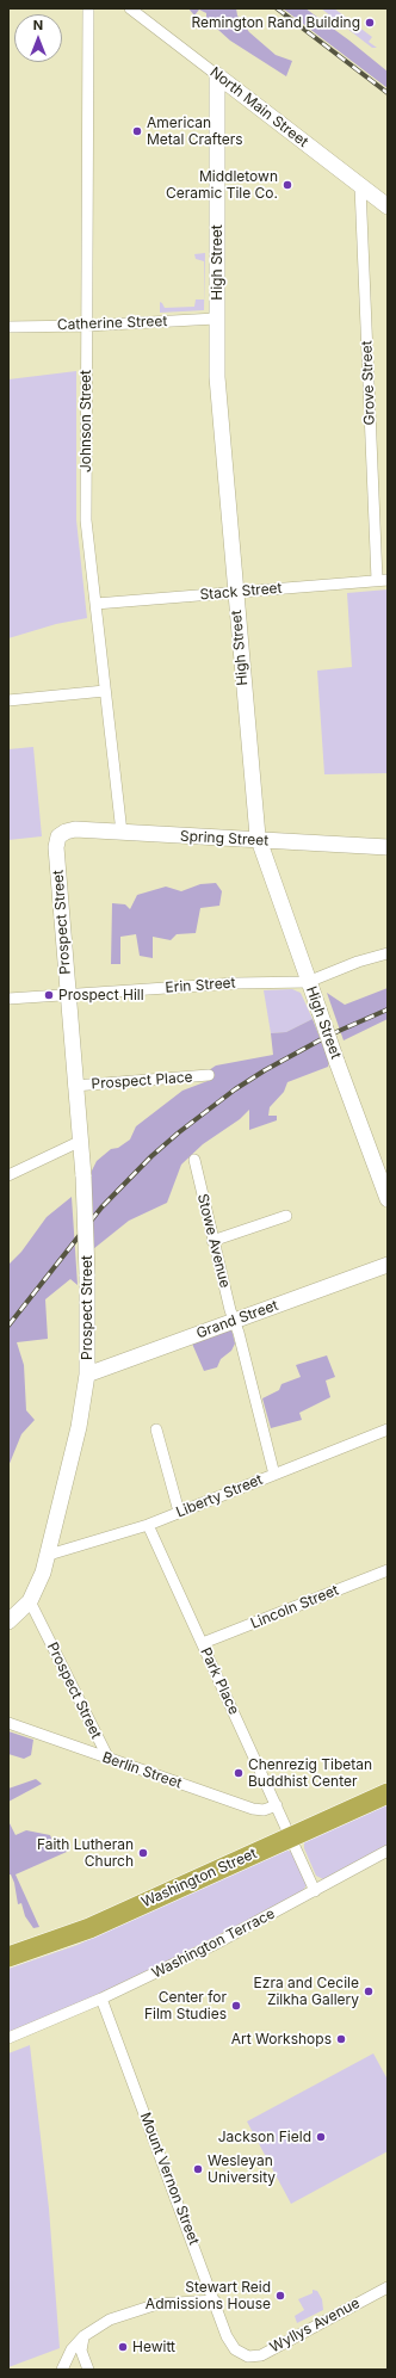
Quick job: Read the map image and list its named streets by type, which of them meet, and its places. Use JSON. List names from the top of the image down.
{
  "streets": {
    "highway": ["Washington Street"],
    "street": [
      "North Main Street",
      "High Street",
      "Catherine Street",
      "Grove Street",
      "Johnson Street",
      "Stack Street",
      "Spring Street",
      "Prospect Street",
      "Erin Street",
      "Prospect Place",
      "Stowe Avenue",
      "Grand Street",
      "Liberty Street",
      "Lincoln Street",
      "Park Place",
      "Berlin Street",
      "Washington Terrace",
      "Mount Vernon Street",
      "Wyllys Avenue"
    ]
  },
  "crossings": [
    ["North Main Street", "High Street"],
    ["North Main Street", "Grove Street"],
    ["High Street", "Catherine Street"],
    ["High Street", "Stack Street"],
    ["High Street", "Spring Street"],
    ["High Street", "Erin Street"],
    ["Catherine Street", "Johnson Street"],
    ["Grove Street", "Stack Street"],
    ["Johnson Street", "Stack Street"],
    ["Johnson Street", "Spring Street"],
    ["Spring Street", "Prospect Street"],
    ["Prospect Street", "Erin Street"],
    ["Prospect Street", "Prospect Place"],
    ["Prospect Street", "Grand Street"],
    ["Prospect Street", "Liberty Street"],
    ["Prospect Street", "Berlin Street"],
    ["Stowe Avenue", "Grand Street"],
    ["Stowe Avenue", "Liberty Street"],
    ["Liberty Street", "Park Place"],
    ["Lincoln Street", "Park Place"],
    ["Park Place", "Berlin Street"],
    ["Park Place", "Washington Street"],
    ["Park Place", "Washington Terrace"],
    ["Washington Terrace", "Mount Vernon Street"],
    ["Mount Vernon Street", "Wyllys Avenue"]
  ],
  "places": [
    "Remington Rand Building",
    "American Metal Crafters",
    "Middletown Ceramic Tile Co.",
    "Prospect Hill",
    "Chenrezig Tibetan Buddhist Center",
    "Faith Lutheran Church",
    "Ezra and Cecile Zilkha Gallery",
    "Center for Film Studies",
    "Art Workshops",
    "Jackson Field",
    "Wesleyan University",
    "Stewart Reid Admissions House",
    "Hewitt"
  ],
  "north": "top"
}
